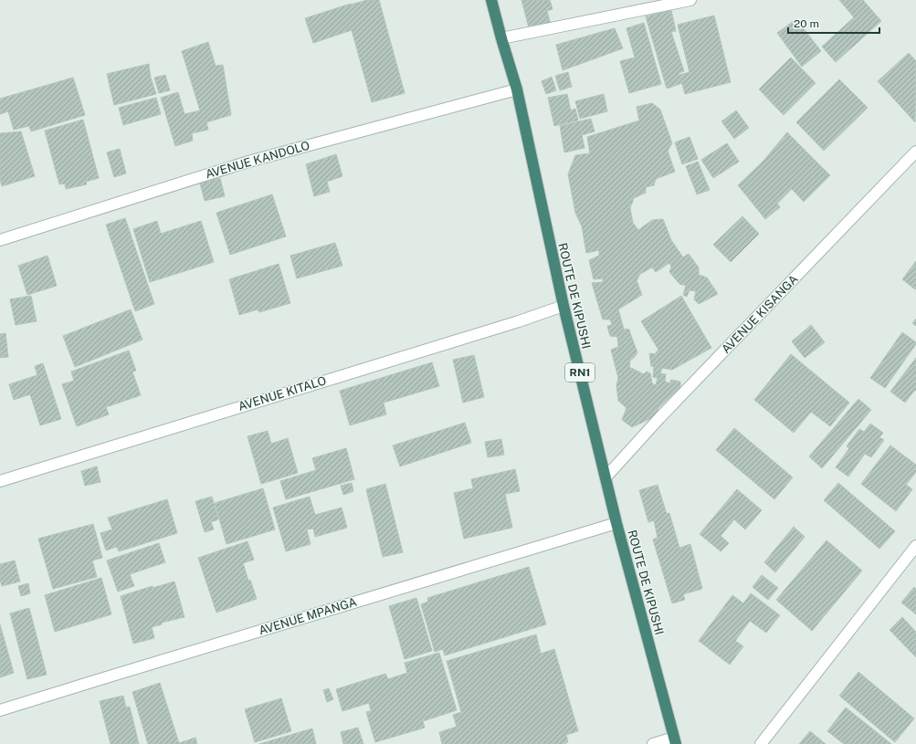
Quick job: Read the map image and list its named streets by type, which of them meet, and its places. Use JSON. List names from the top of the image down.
{
  "streets": {
    "highway": ["ROUTE DE KIPUSHI", "RN1"],
    "street": [
      "AVENUE KANDOLO",
      "AVENUE KISANGA",
      "AVENUE KITALO",
      "AVENUE MPANGA"
    ]
  },
  "crossings": [
    ["AVENUE KANDOLO", "ROUTE DE KIPUSHI"],
    ["ROUTE DE KIPUSHI", "AVENUE KISANGA"],
    ["ROUTE DE KIPUSHI", "AVENUE KITALO"],
    ["ROUTE DE KIPUSHI", "AVENUE MPANGA"]
  ],
  "scale_bar": "20 m"
}
